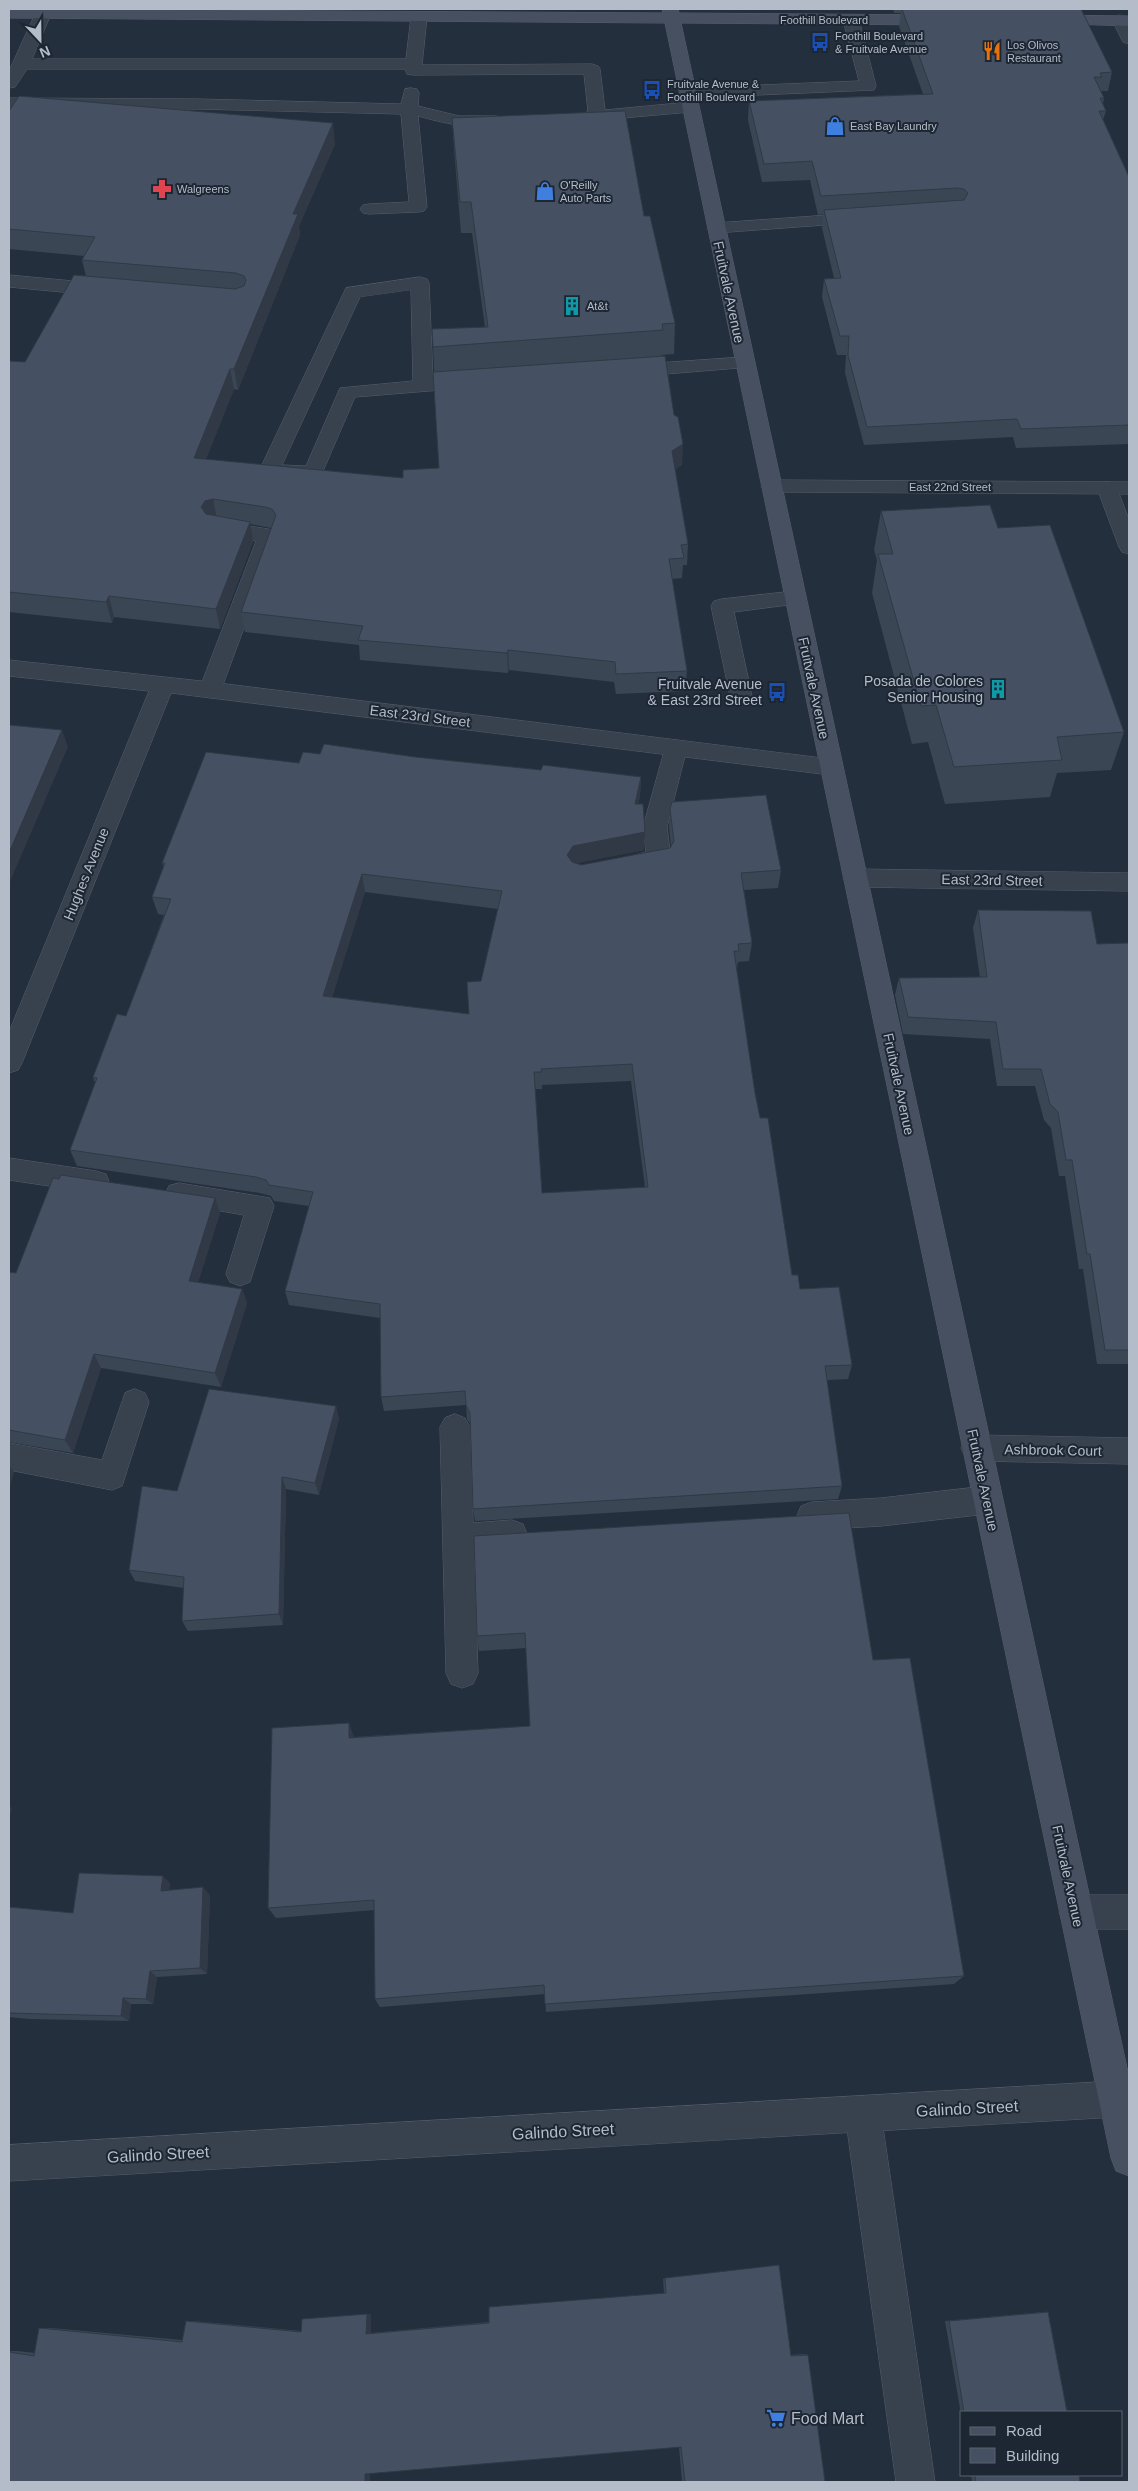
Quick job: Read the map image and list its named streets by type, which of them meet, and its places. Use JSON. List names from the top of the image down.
{
  "streets": {
    "main road": ["Foothill Boulevard", "Fruitvale Avenue"],
    "street": [
      "East 22nd Street",
      "East 23rd Street",
      "Hughes Avenue",
      "Ashbrook Court",
      "Galindo Street"
    ]
  },
  "crossings": [
    ["Foothill Boulevard", "Fruitvale Avenue"],
    ["Fruitvale Avenue", "East 22nd Street"],
    ["Fruitvale Avenue", "East 23rd Street"],
    ["Fruitvale Avenue", "Ashbrook Court"],
    ["Fruitvale Avenue", "Galindo Street"],
    ["East 23rd Street", "Hughes Avenue"]
  ],
  "places": {
    "bus stop": ["Foothill Boulevard & Fruitvale Avenue", "Fruitvale Avenue & Foothill Boulevard", "Fruitvale Avenue & East 23rd Street"],
    "restaurant": ["Los Olivos Restaurant"],
    "shop": ["East Bay Laundry", "O'Reilly Auto Parts"],
    "pharmacy": ["Walgreens"],
    "building": ["At&t", "Posada de Colores Senior Housing"],
    "supermarket": ["Food Mart"]
  },
  "legend": ["Road", "Building"],
  "north": "bottom"
}
